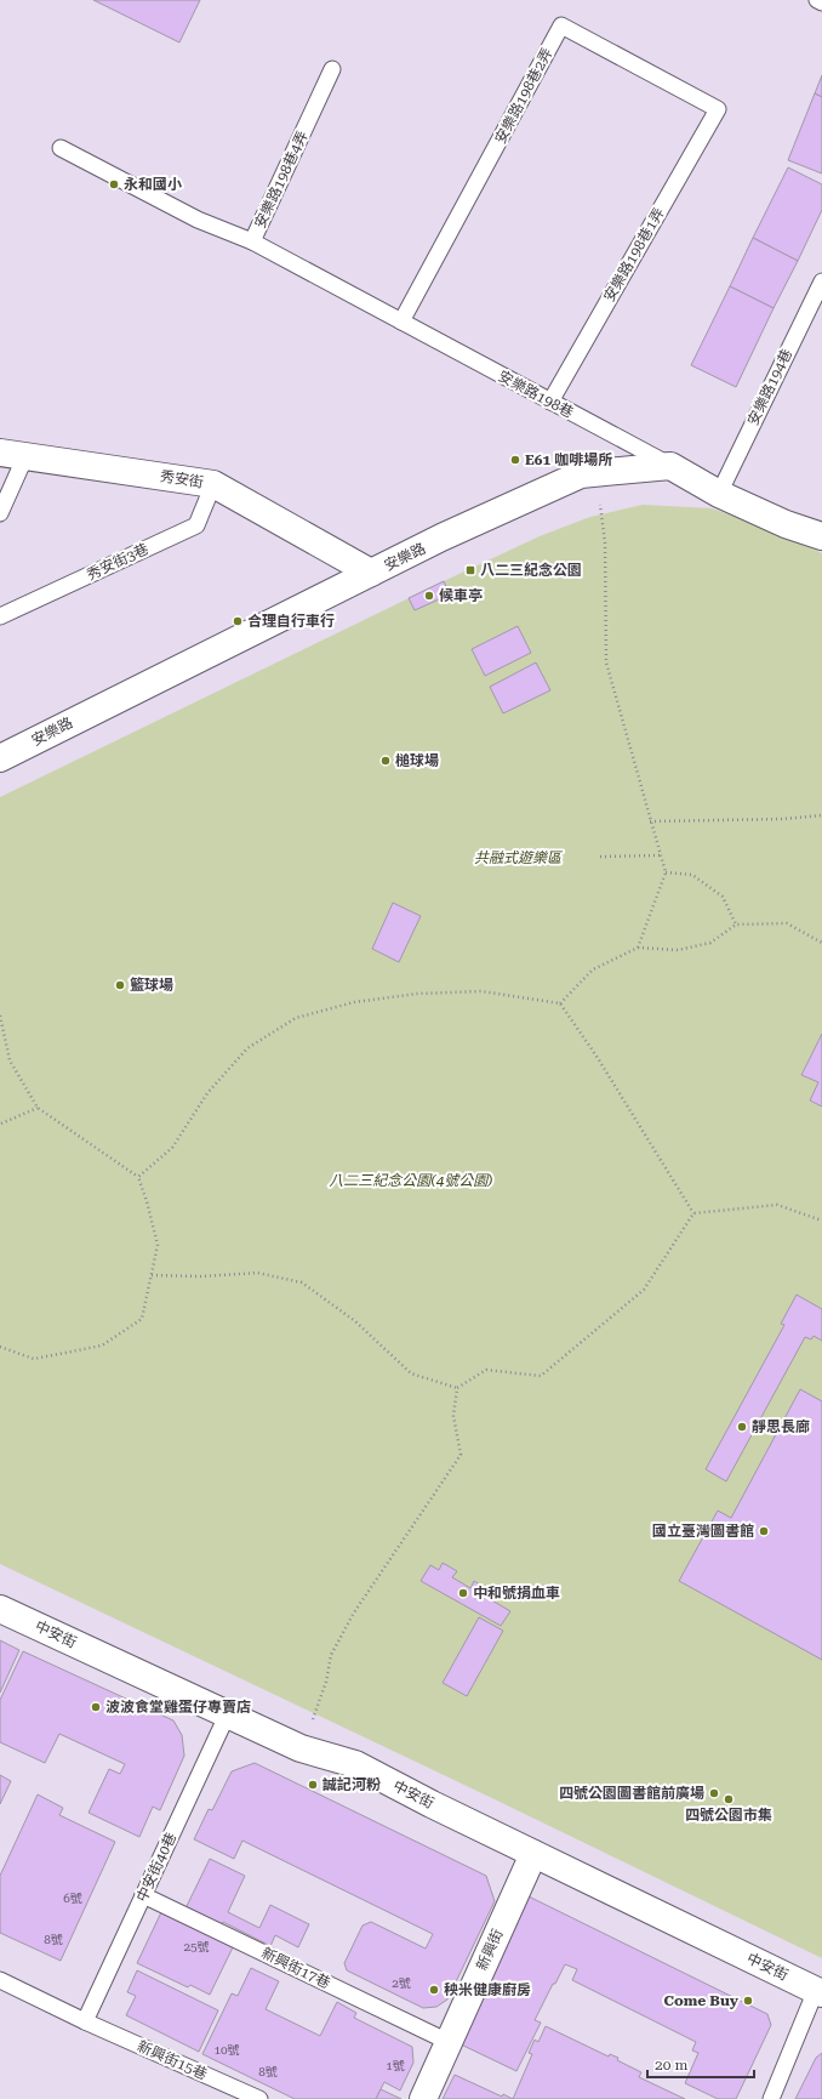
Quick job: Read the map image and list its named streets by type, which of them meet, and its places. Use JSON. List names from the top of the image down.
{
  "streets": {
    "street": [
      "秀安街",
      "安樂路",
      "中安街",
      "新興街"
    ],
    "lane": [
      "安樂路198巷2弄",
      "安樂路198巷4弄",
      "安樂路198巷1弄",
      "安樂路194巷",
      "安樂路198巷",
      "秀安街3巷",
      "中安街40巷",
      "新興街17巷",
      "新興街15巷"
    ]
  },
  "crossings": [
    ["安樂路198巷2弄", "安樂路198巷4弄"],
    ["安樂路198巷2弄", "安樂路198巷1弄"],
    ["安樂路198巷2弄", "安樂路198巷"],
    ["安樂路198巷4弄", "安樂路198巷"],
    ["安樂路198巷1弄", "安樂路198巷"],
    ["安樂路198巷", "安樂路"],
    ["秀安街", "安樂路"],
    ["秀安街", "秀安街3巷"],
    ["中安街", "中安街40巷"],
    ["中安街", "新興街"],
    ["中安街40巷", "新興街17巷"],
    ["中安街40巷", "新興街15巷"],
    ["新興街", "新興街17巷"]
  ],
  "parks": ["共融式遊樂區", "八二三紀念公園(4號公園)"],
  "places": {
    "other": [
      "永和國小",
      "E61 咖啡場所",
      "候車亭",
      "合理自行車行",
      "槌球場",
      "籃球場",
      "靜思長廊",
      "國立臺灣圖書館",
      "中和號捐血車",
      "波波食堂雞蛋仔專賣店",
      "誠記河粉",
      "四號公園圖書館前廣場",
      "四號公園市集",
      "秧米健康廚房",
      "Come Buy"
    ],
    "transit": ["八二三紀念公園"]
  },
  "house_numbers": [
    "6號",
    "8號",
    "25號",
    "2號",
    "10號",
    "1號",
    "8號"
  ],
  "scale_bar": "20 m"
}
